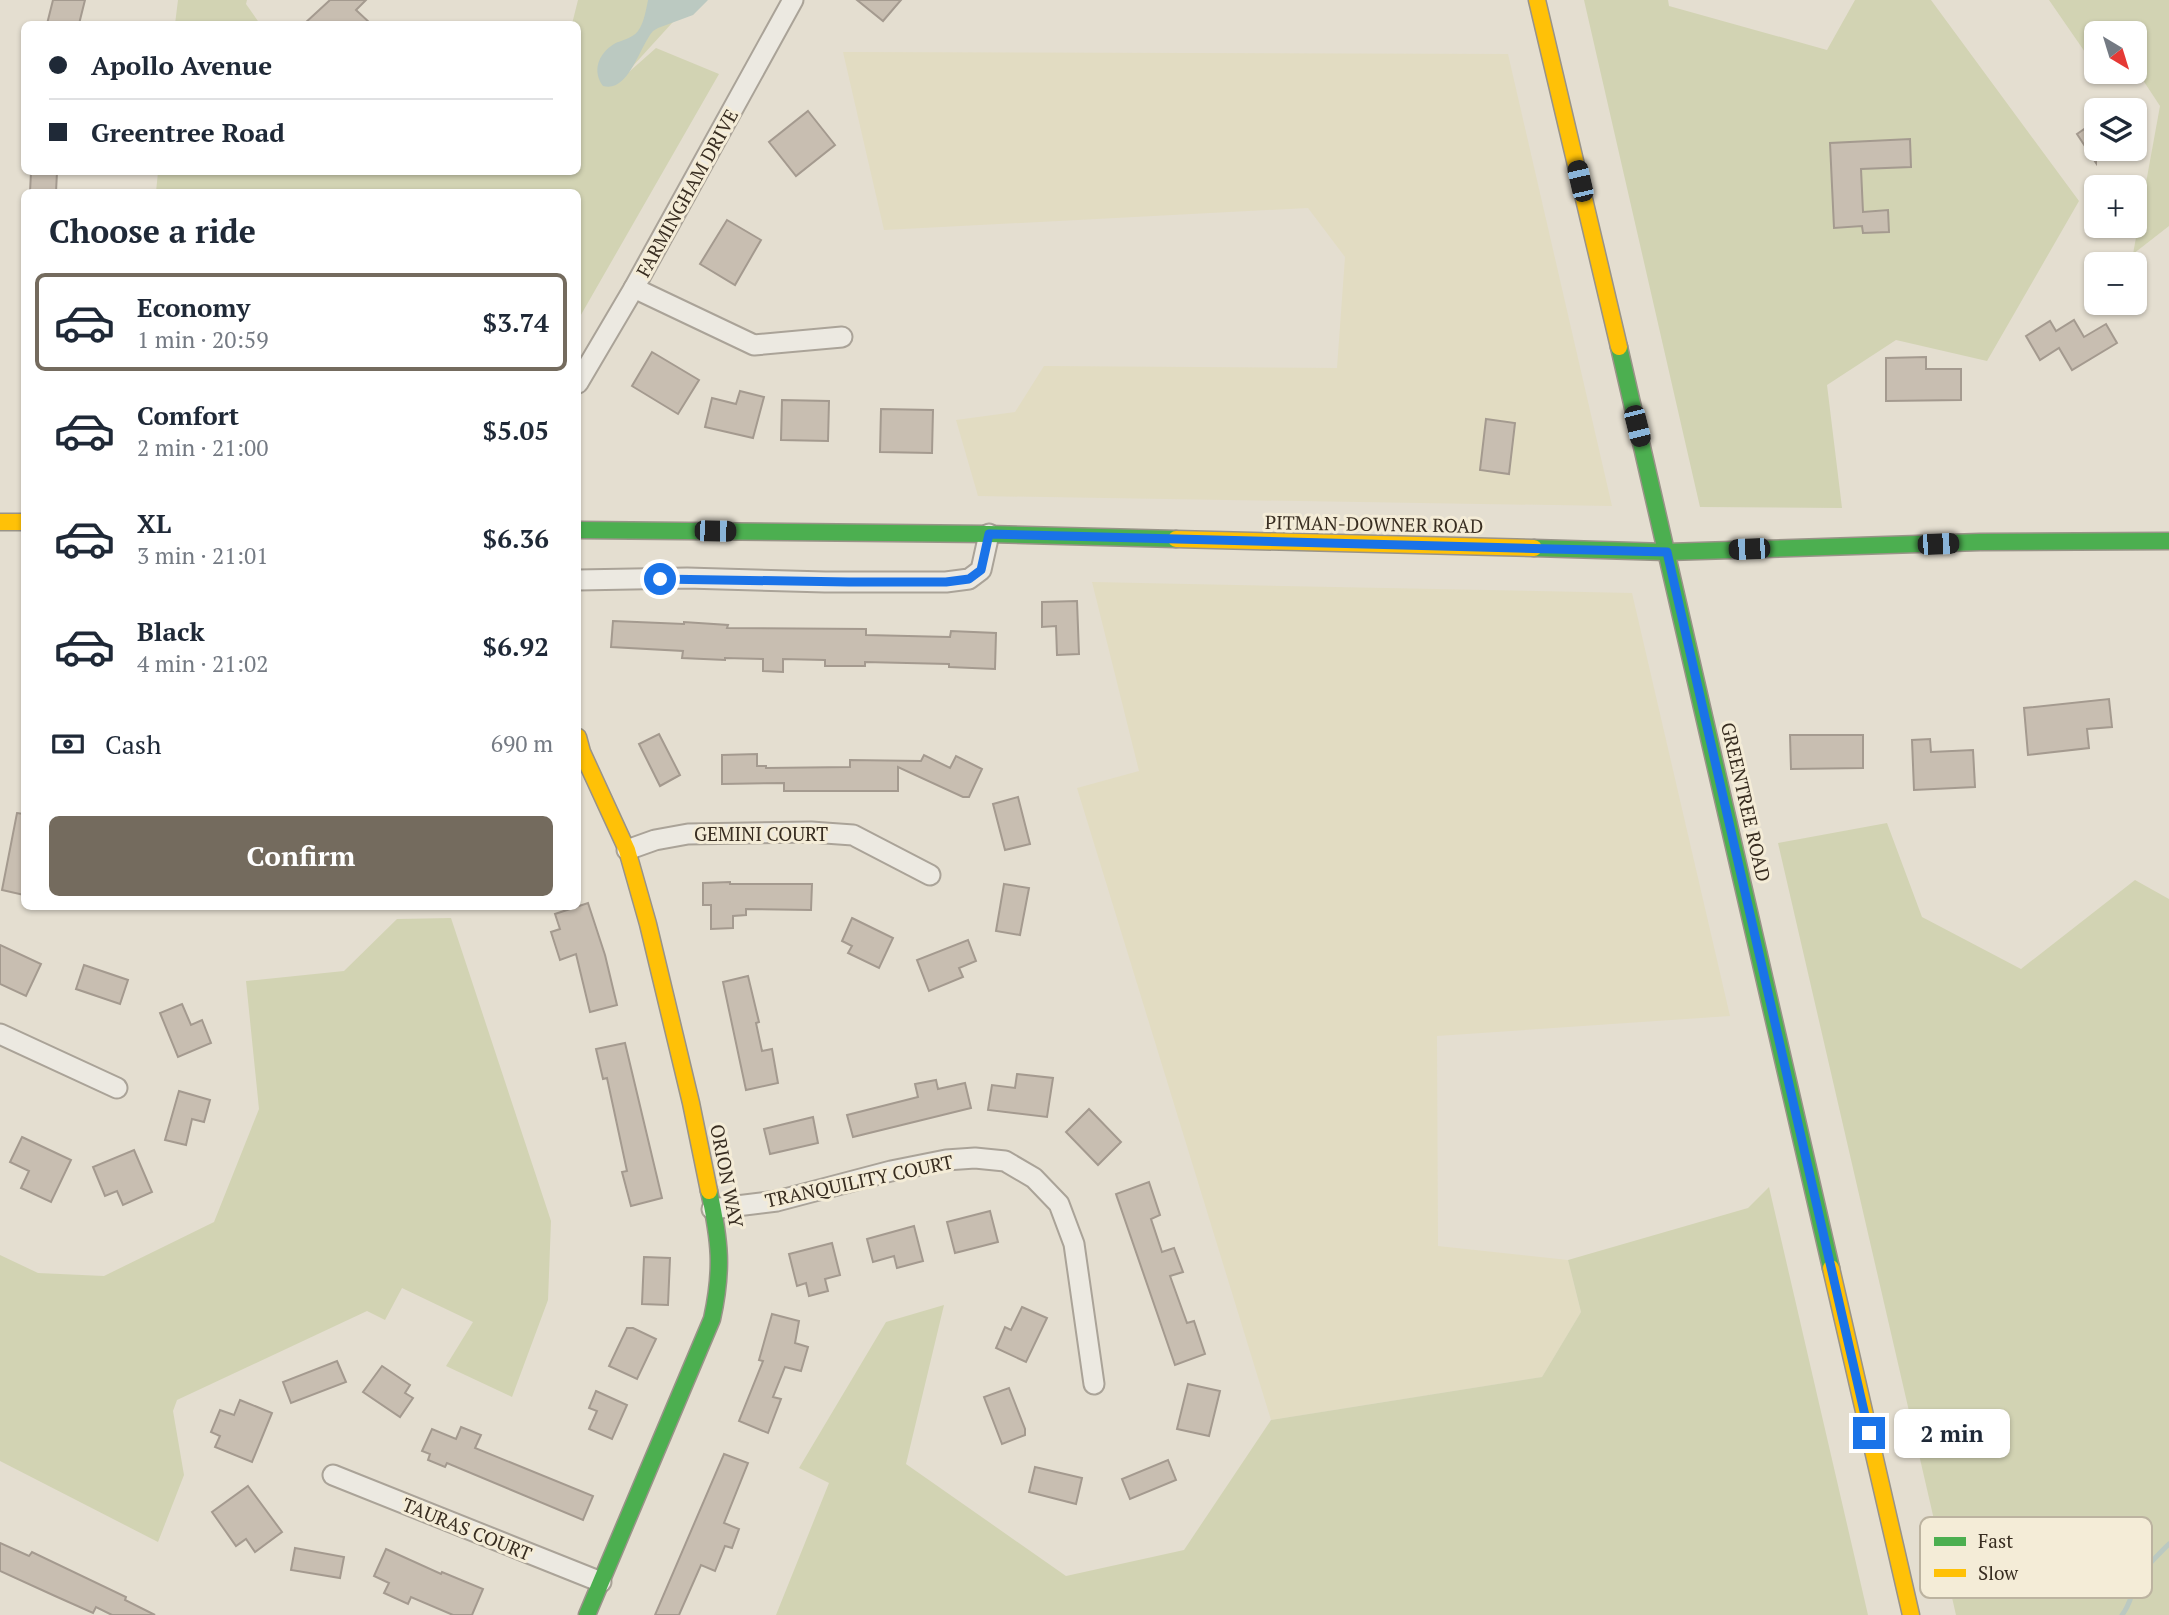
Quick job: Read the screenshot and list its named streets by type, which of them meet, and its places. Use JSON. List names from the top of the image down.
{
  "streets": {
    "street": [
      "FARMINGHAM DRIVE",
      "PITMAN-DOWNER ROAD",
      "GREENTREE ROAD",
      "GEMINI COURT",
      "ORION WAY",
      "TRANQUILITY COURT",
      "TAURAS COURT"
    ]
  },
  "crossings": [
    ["PITMAN-DOWNER ROAD", "GREENTREE ROAD"],
    ["GEMINI COURT", "ORION WAY"],
    ["ORION WAY", "TRANQUILITY COURT"],
    ["ORION WAY", "TAURAS COURT"]
  ],
  "legend": ["Fast", "Slow"],
  "north": "bottom right",
  "page": {
    "map_buttons": ["+", "−"],
    "banner": ["Apollo Avenue", "Greentree Road"],
    "heading": "Choose a ride",
    "list": [
      {
        "name": "Economy",
        "note": "1 min · 20:59",
        "value": "$3.74"
      },
      {
        "name": "Comfort",
        "note": "2 min · 21:00",
        "value": "$5.05"
      },
      {
        "name": "XL",
        "note": "3 min · 21:01",
        "value": "$6.36"
      },
      {
        "name": "Black",
        "note": "4 min · 21:02",
        "value": "$6.92"
      }
    ],
    "pay": ["Cash", "690 m"],
    "buttons": "Confirm",
    "bubble": "2 min"
  }
}
